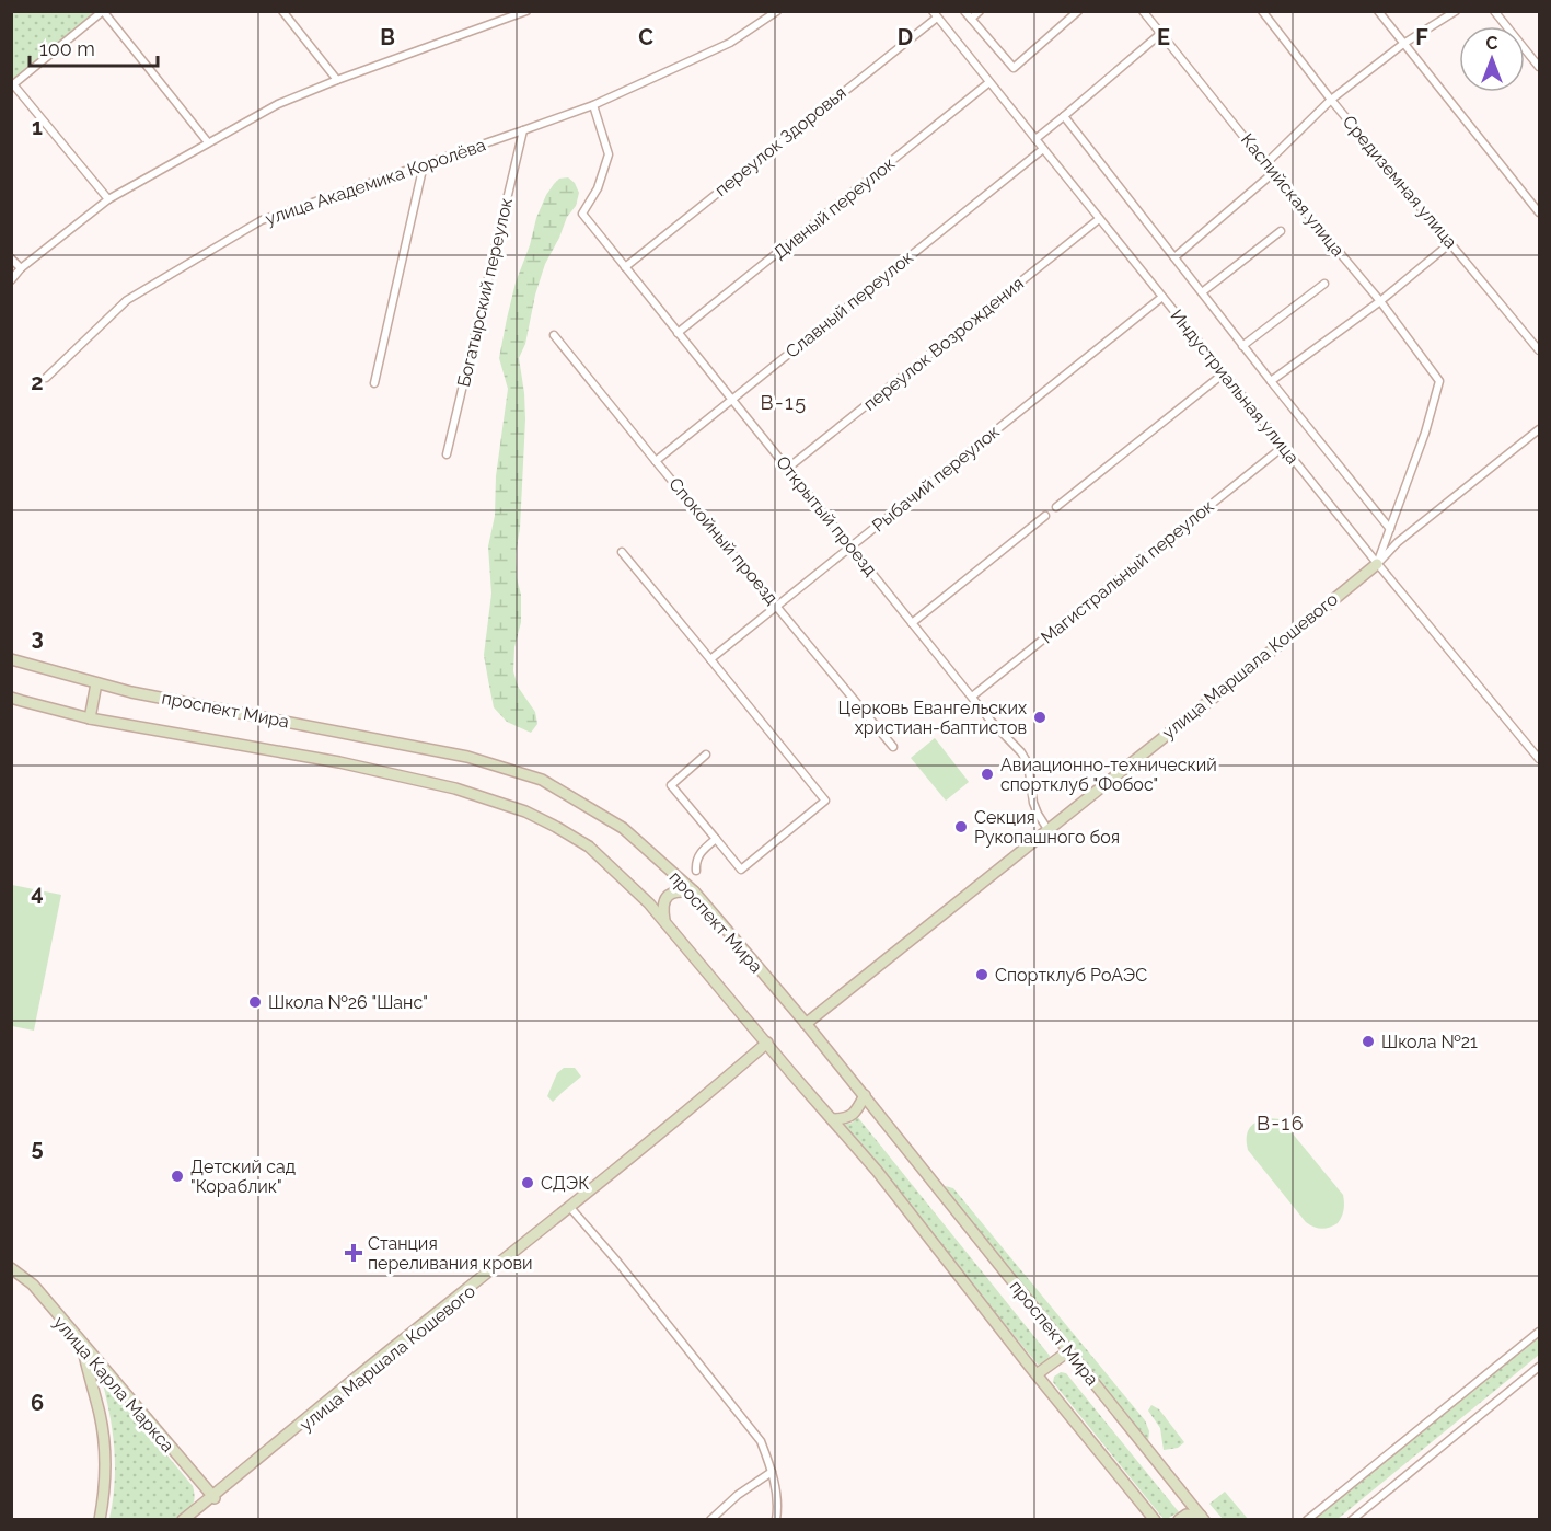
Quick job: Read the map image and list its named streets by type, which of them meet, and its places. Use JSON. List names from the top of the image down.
{
  "streets": {
    "main road": ["улица Маршала Кошевого", "проспект Мира", "улица Карла Маркса"],
    "street": [
      "переулок Здоровья",
      "улица Академика Королёва",
      "Средиземная улица",
      "Каспийская улица",
      "Дивный переулок",
      "Богатырский переулок",
      "Славный переулок",
      "переулок Возрождения",
      "Индустриальная улица",
      "Рыбачий переулок",
      "Открытый проезд",
      "Спокойный проезд",
      "Магистральный переулок"
    ]
  },
  "crossings": [
    ["переулок Здоровья", "Индустриальная улица"],
    ["переулок Здоровья", "Открытый проезд"],
    ["улица Академика Королёва", "Богатырский переулок"],
    ["улица Академика Королёва", "Открытый проезд"],
    ["Дивный переулок", "Индустриальная улица"],
    ["Дивный переулок", "Открытый проезд"],
    ["Славный переулок", "Индустриальная улица"],
    ["Славный переулок", "Открытый проезд"],
    ["Славный переулок", "Спокойный проезд"],
    ["переулок Возрождения", "Индустриальная улица"],
    ["переулок Возрождения", "Открытый проезд"],
    ["Индустриальная улица", "Рыбачий переулок"],
    ["Индустриальная улица", "Магистральный переулок"],
    ["Индустриальная улица", "улица Маршала Кошевого"],
    ["Рыбачий переулок", "Открытый проезд"],
    ["Рыбачий переулок", "Спокойный проезд"],
    ["Открытый проезд", "Магистральный переулок"],
    ["Открытый проезд", "улица Маршала Кошевого"],
    ["улица Маршала Кошевого", "проспект Мира"],
    ["улица Маршала Кошевого", "улица Карла Маркса"]
  ],
  "districts": ["В-15", "В-16"],
  "places": {
    "other": [
      "Церковь Евангельских христиан-баптистов",
      "Авиационно-технический спортклуб \"Фобос\"",
      "Секция Рукопашного боя",
      "Спортклуб РоАЭС",
      "Школа №26 \"Шанс\"",
      "Школа №21",
      "Детский сад \"Кораблик\"",
      "СДЭК"
    ],
    "health": ["Станция переливания крови"]
  },
  "scale_bar": "100 m",
  "north": "top",
  "grid": {
    "columns": [
      "B",
      "C",
      "D",
      "E",
      "F"
    ],
    "rows": [
      "1",
      "2",
      "3",
      "4",
      "5",
      "6"
    ]
  }
}
